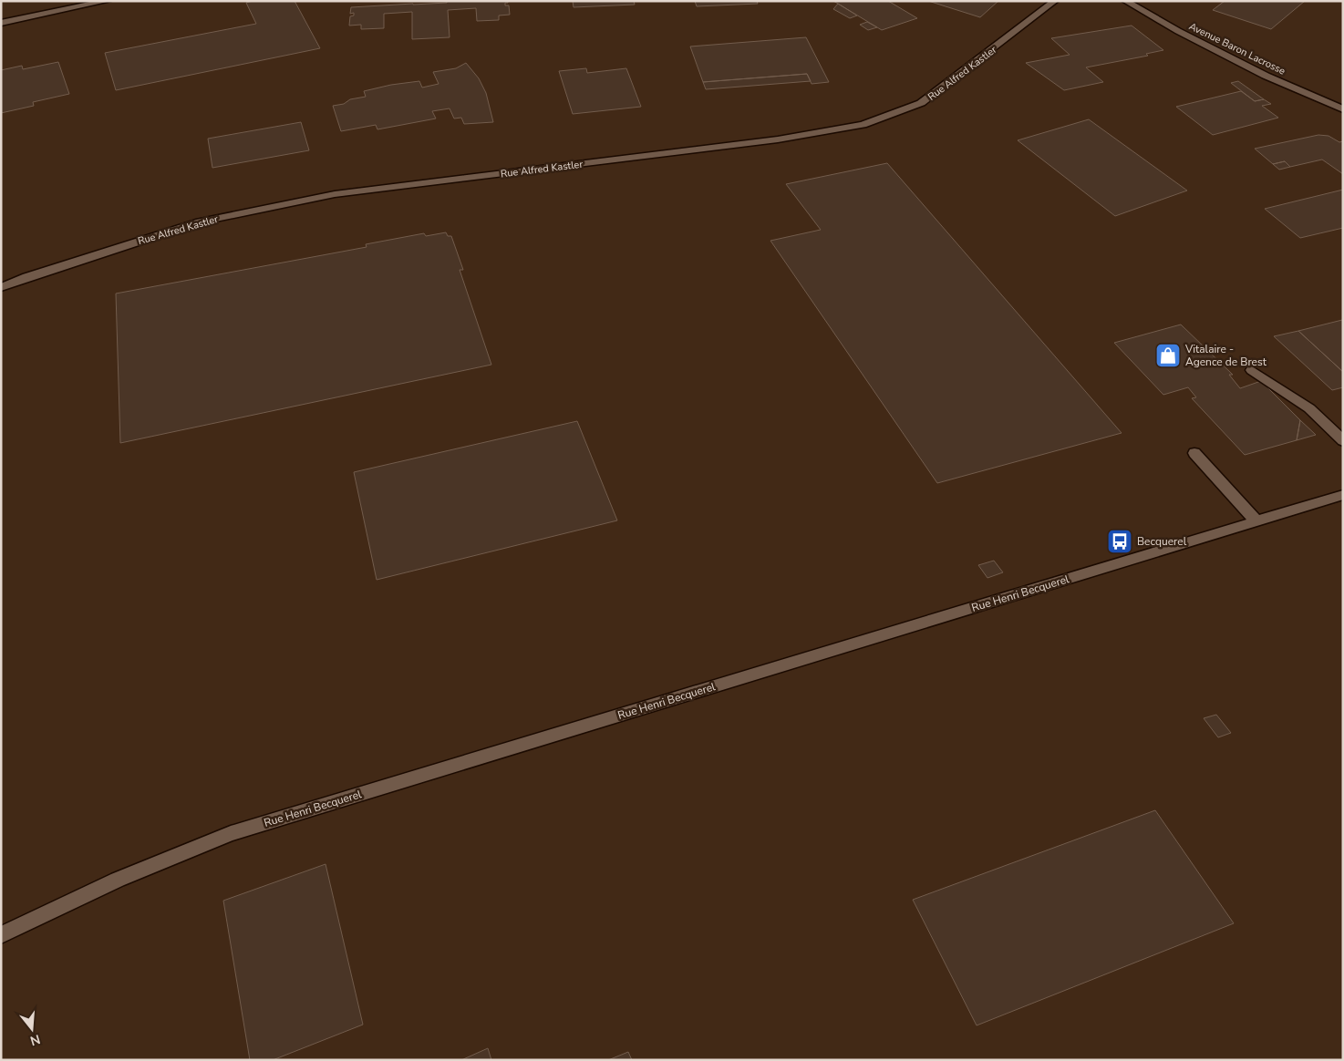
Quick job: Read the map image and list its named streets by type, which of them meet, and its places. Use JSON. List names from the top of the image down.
{
  "streets": {
    "street": ["Avenue Baron Lacrosse", "Rue Alfred Kastler", "Rue Henri Becquerel"]
  },
  "places": {
    "shop": ["Vitalaire - Agence de Brest"],
    "bus stop": ["Becquerel"]
  },
  "north": "bottom"
}
